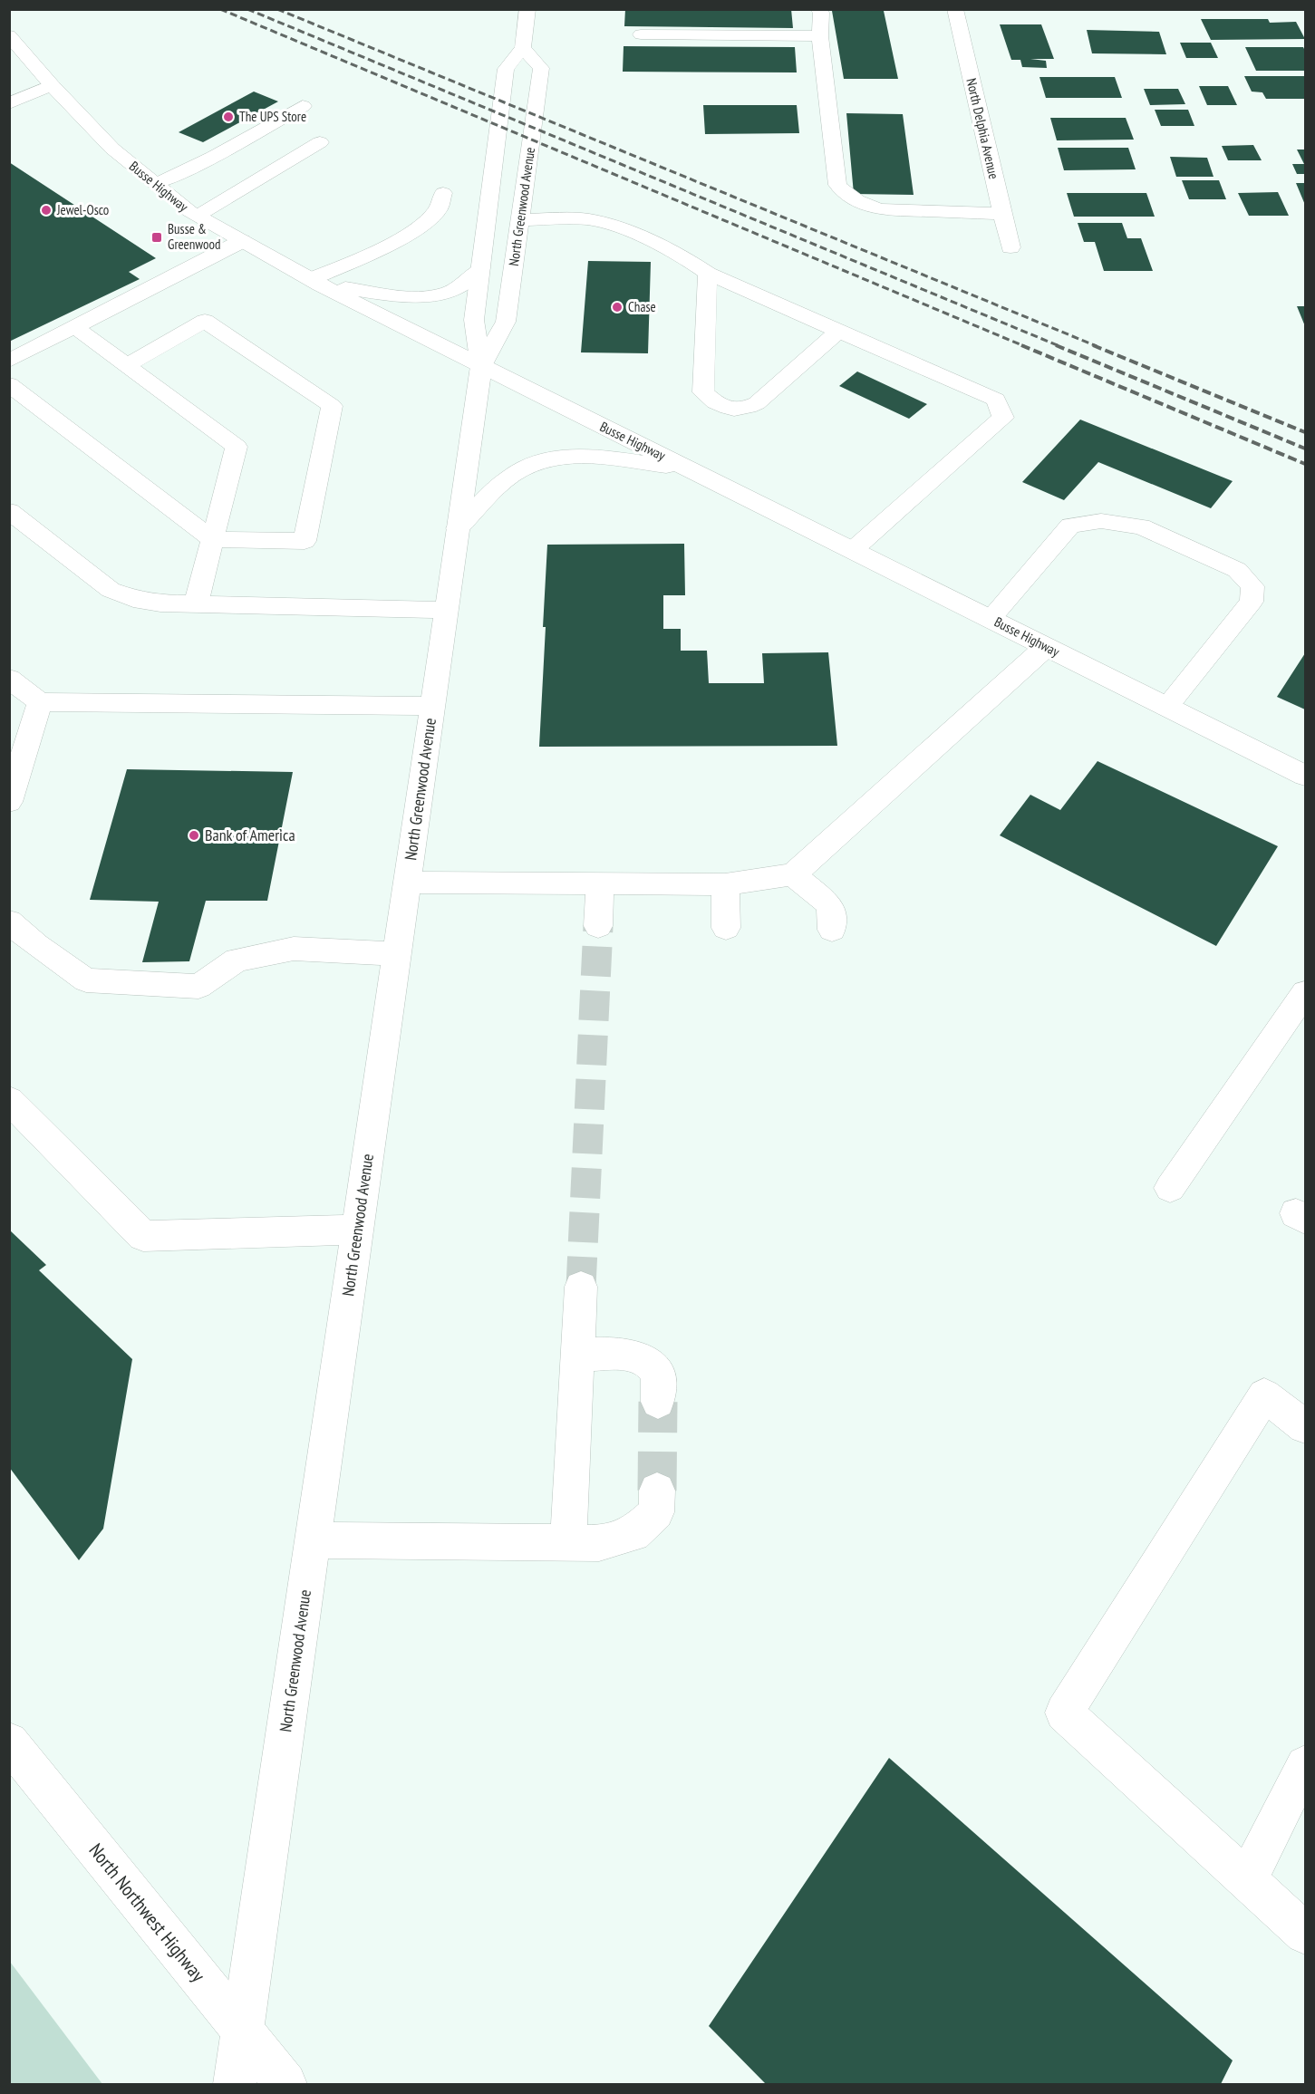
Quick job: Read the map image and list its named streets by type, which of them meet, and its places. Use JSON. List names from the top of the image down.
{
  "streets": {
    "street": [
      "North Delphia Avenue",
      "Busse Highway",
      "North Greenwood Avenue",
      "North Northwest Highway"
    ]
  },
  "crossings": [
    ["Busse Highway", "North Greenwood Avenue"],
    ["North Greenwood Avenue", "North Northwest Highway"]
  ],
  "places": {
    "other": [
      "The UPS Store",
      "Jewel-Osco",
      "Chase",
      "Bank of America"
    ],
    "transit": ["Busse & Greenwood"]
  }
}
